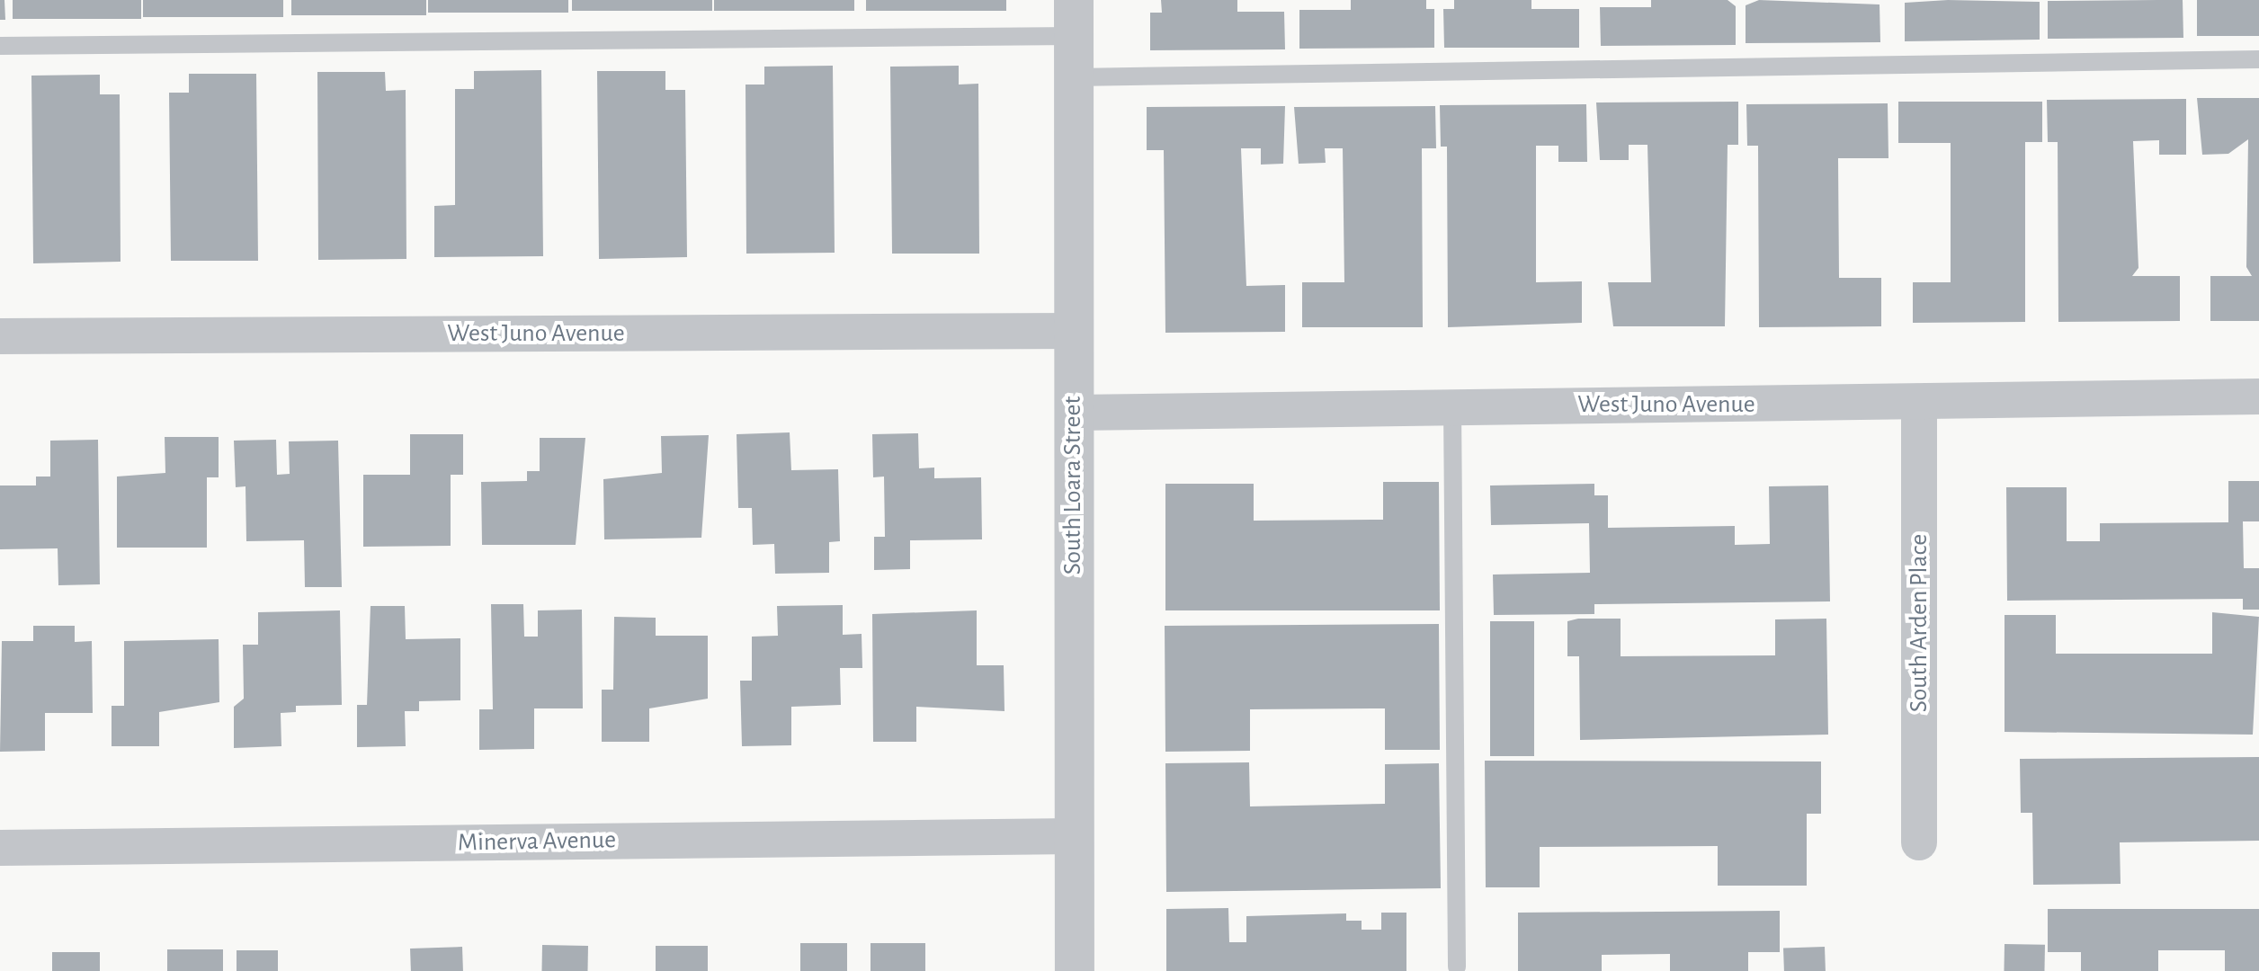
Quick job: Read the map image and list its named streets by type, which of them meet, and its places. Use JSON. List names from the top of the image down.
{
  "streets": {
    "street": [
      "West Juno Avenue",
      "South Loara Street",
      "South Arden Place",
      "Minerva Avenue"
    ]
  },
  "crossings": [
    ["West Juno Avenue", "South Loara Street"],
    ["West Juno Avenue", "South Arden Place"],
    ["South Loara Street", "Minerva Avenue"]
  ]
}
